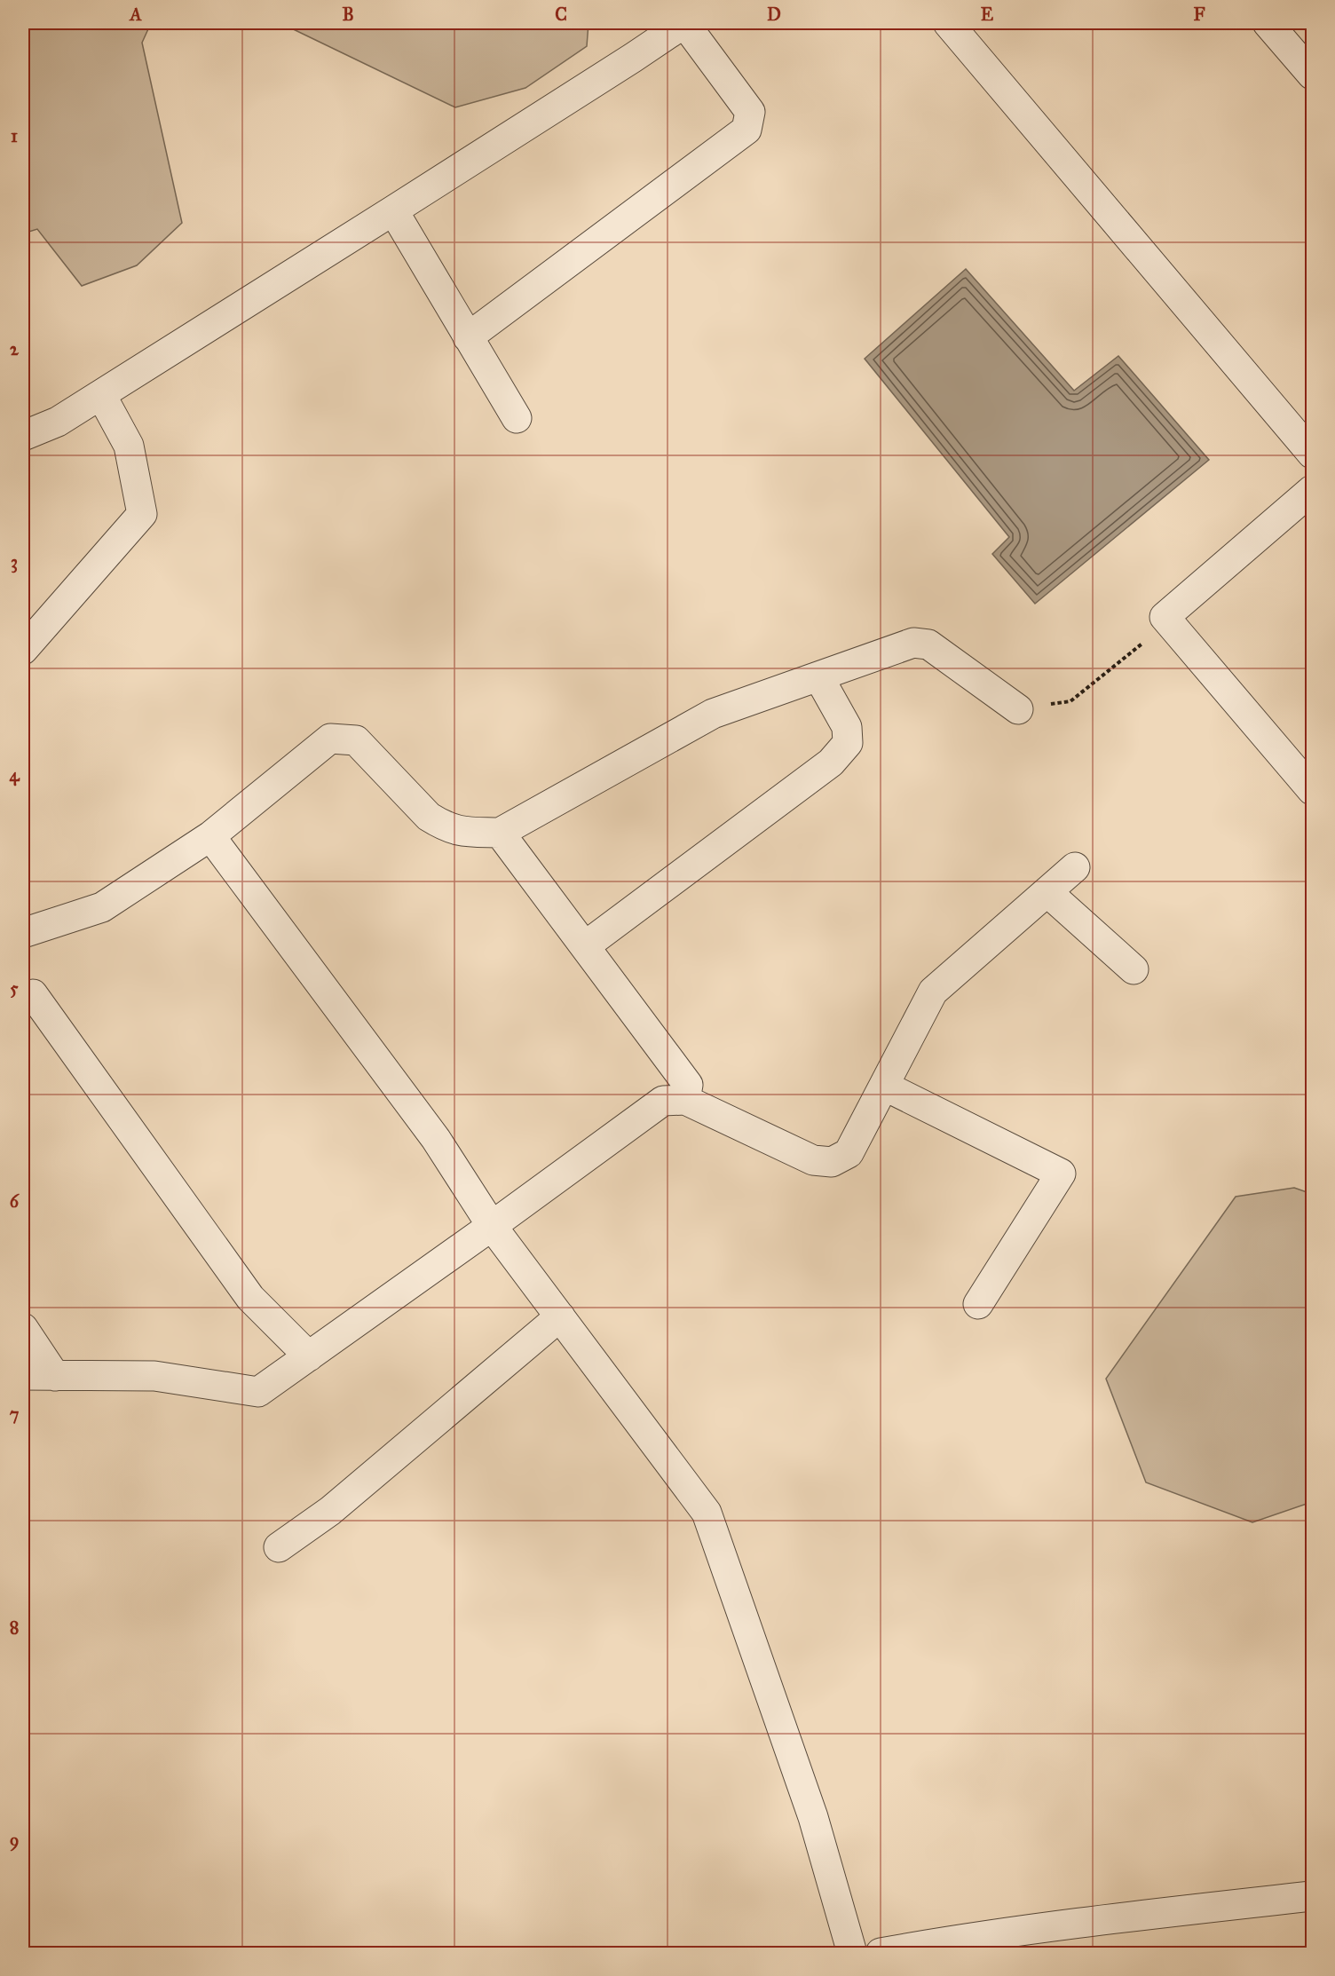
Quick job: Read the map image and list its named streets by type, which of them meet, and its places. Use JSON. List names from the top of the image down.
{
  "grid": {
    "columns": [
      "A",
      "B",
      "C",
      "D",
      "E",
      "F"
    ],
    "rows": [
      "1",
      "2",
      "3",
      "4",
      "5",
      "6",
      "7",
      "8",
      "9"
    ]
  }
}
